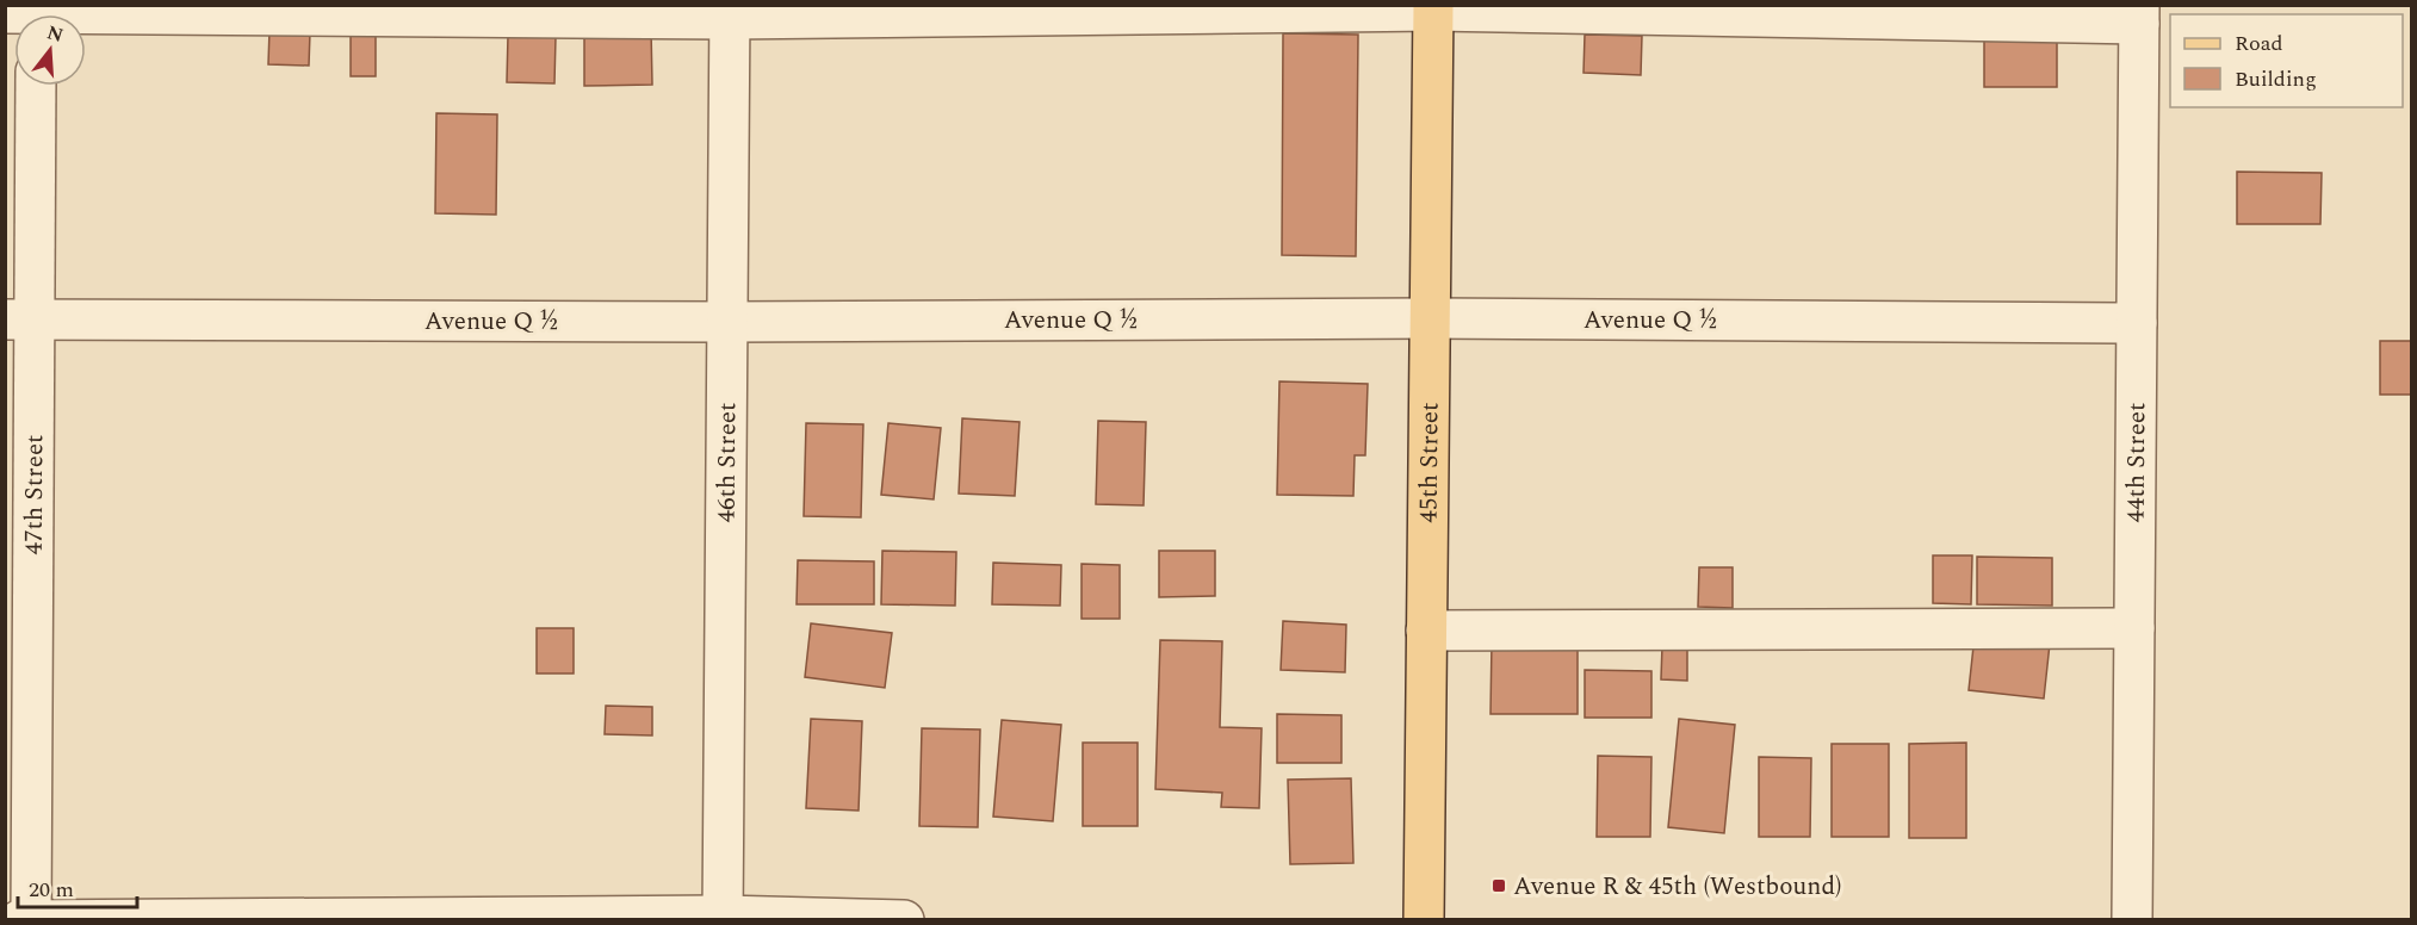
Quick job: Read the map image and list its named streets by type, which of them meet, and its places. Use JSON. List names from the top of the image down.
{
  "streets": {
    "main road": ["45th Street"],
    "street": [
      "Avenue Q ½",
      "46th Street",
      "44th Street",
      "47th Street"
    ]
  },
  "crossings": [
    ["Avenue Q ½", "46th Street"],
    ["Avenue Q ½", "45th Street"],
    ["Avenue Q ½", "44th Street"],
    ["Avenue Q ½", "47th Street"]
  ],
  "places": {
    "transit": ["Avenue R & 45th (Westbound)"]
  },
  "legend": ["Road", "Building"],
  "scale_bar": "20 m",
  "north": "top"
}
